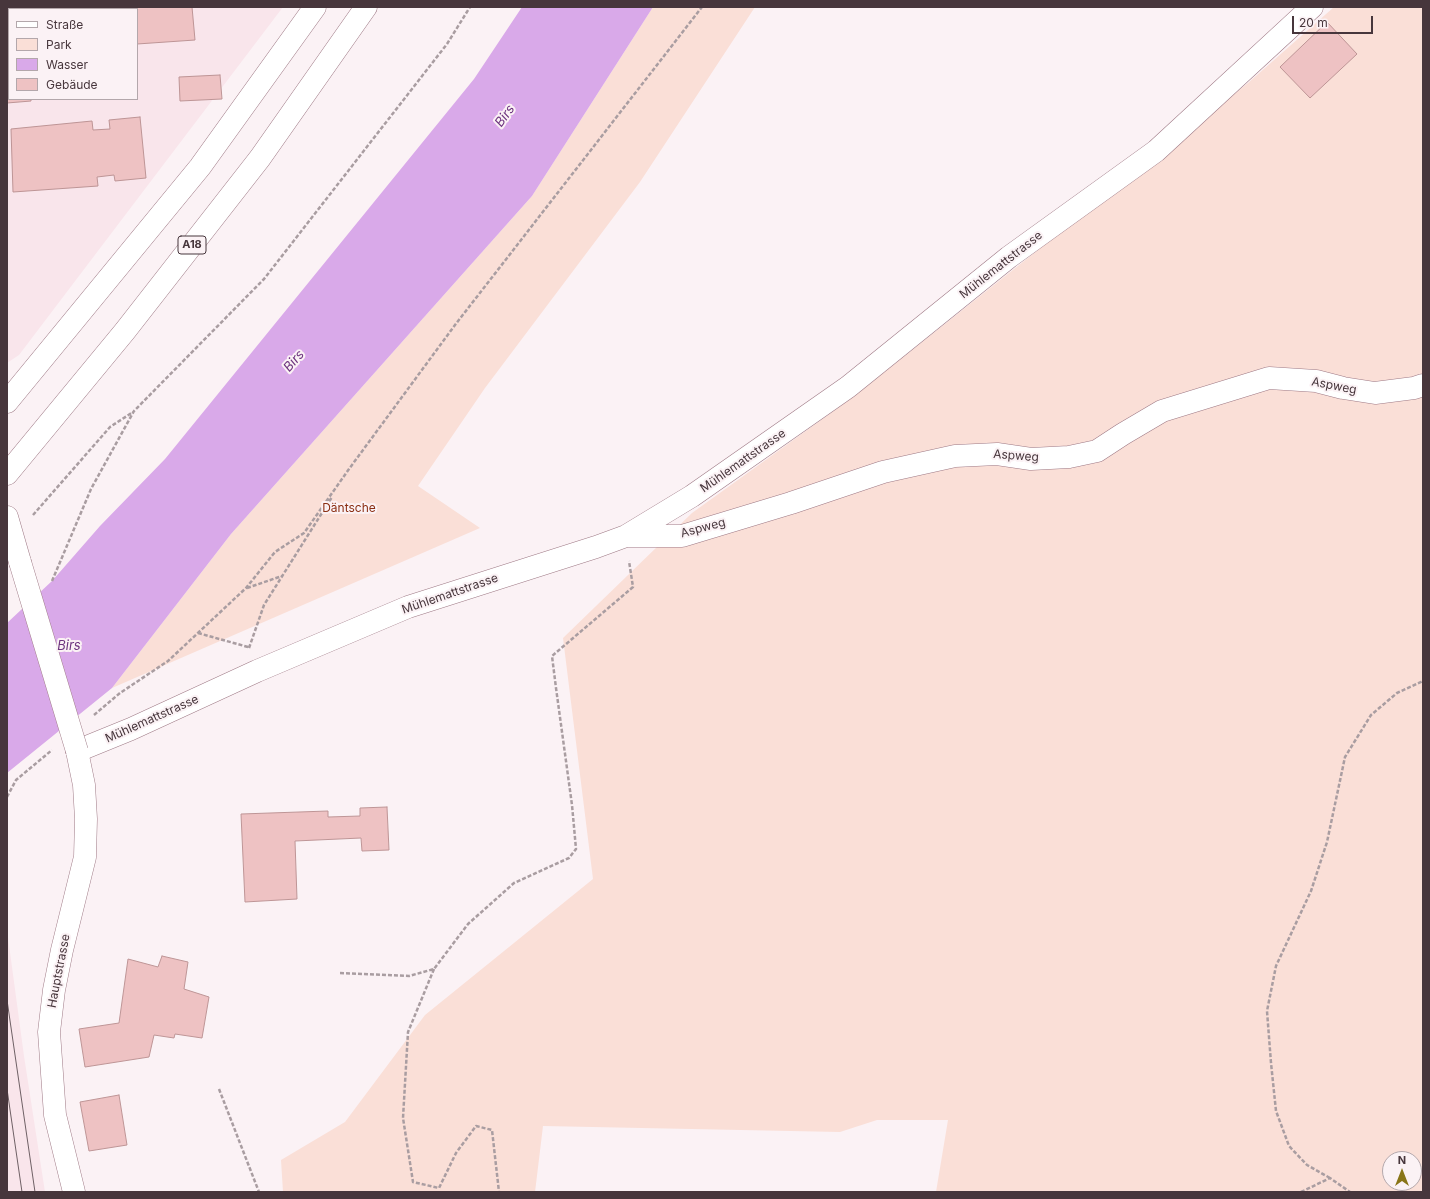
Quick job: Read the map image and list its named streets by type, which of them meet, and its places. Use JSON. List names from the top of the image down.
{
  "streets": {
    "main road": [
      "A18",
      "Mühlemattstrasse",
      "Aspweg",
      "Hauptstrasse"
    ]
  },
  "crossings": [
    ["Mühlemattstrasse", "Aspweg"],
    ["Mühlemattstrasse", "Hauptstrasse"]
  ],
  "water": ["Birs"],
  "parks": ["Däntsche"],
  "legend": [
    "Straße",
    "Park",
    "Wasser",
    "Gebäude"
  ],
  "scale_bar": "20 m",
  "north": "top"
}
